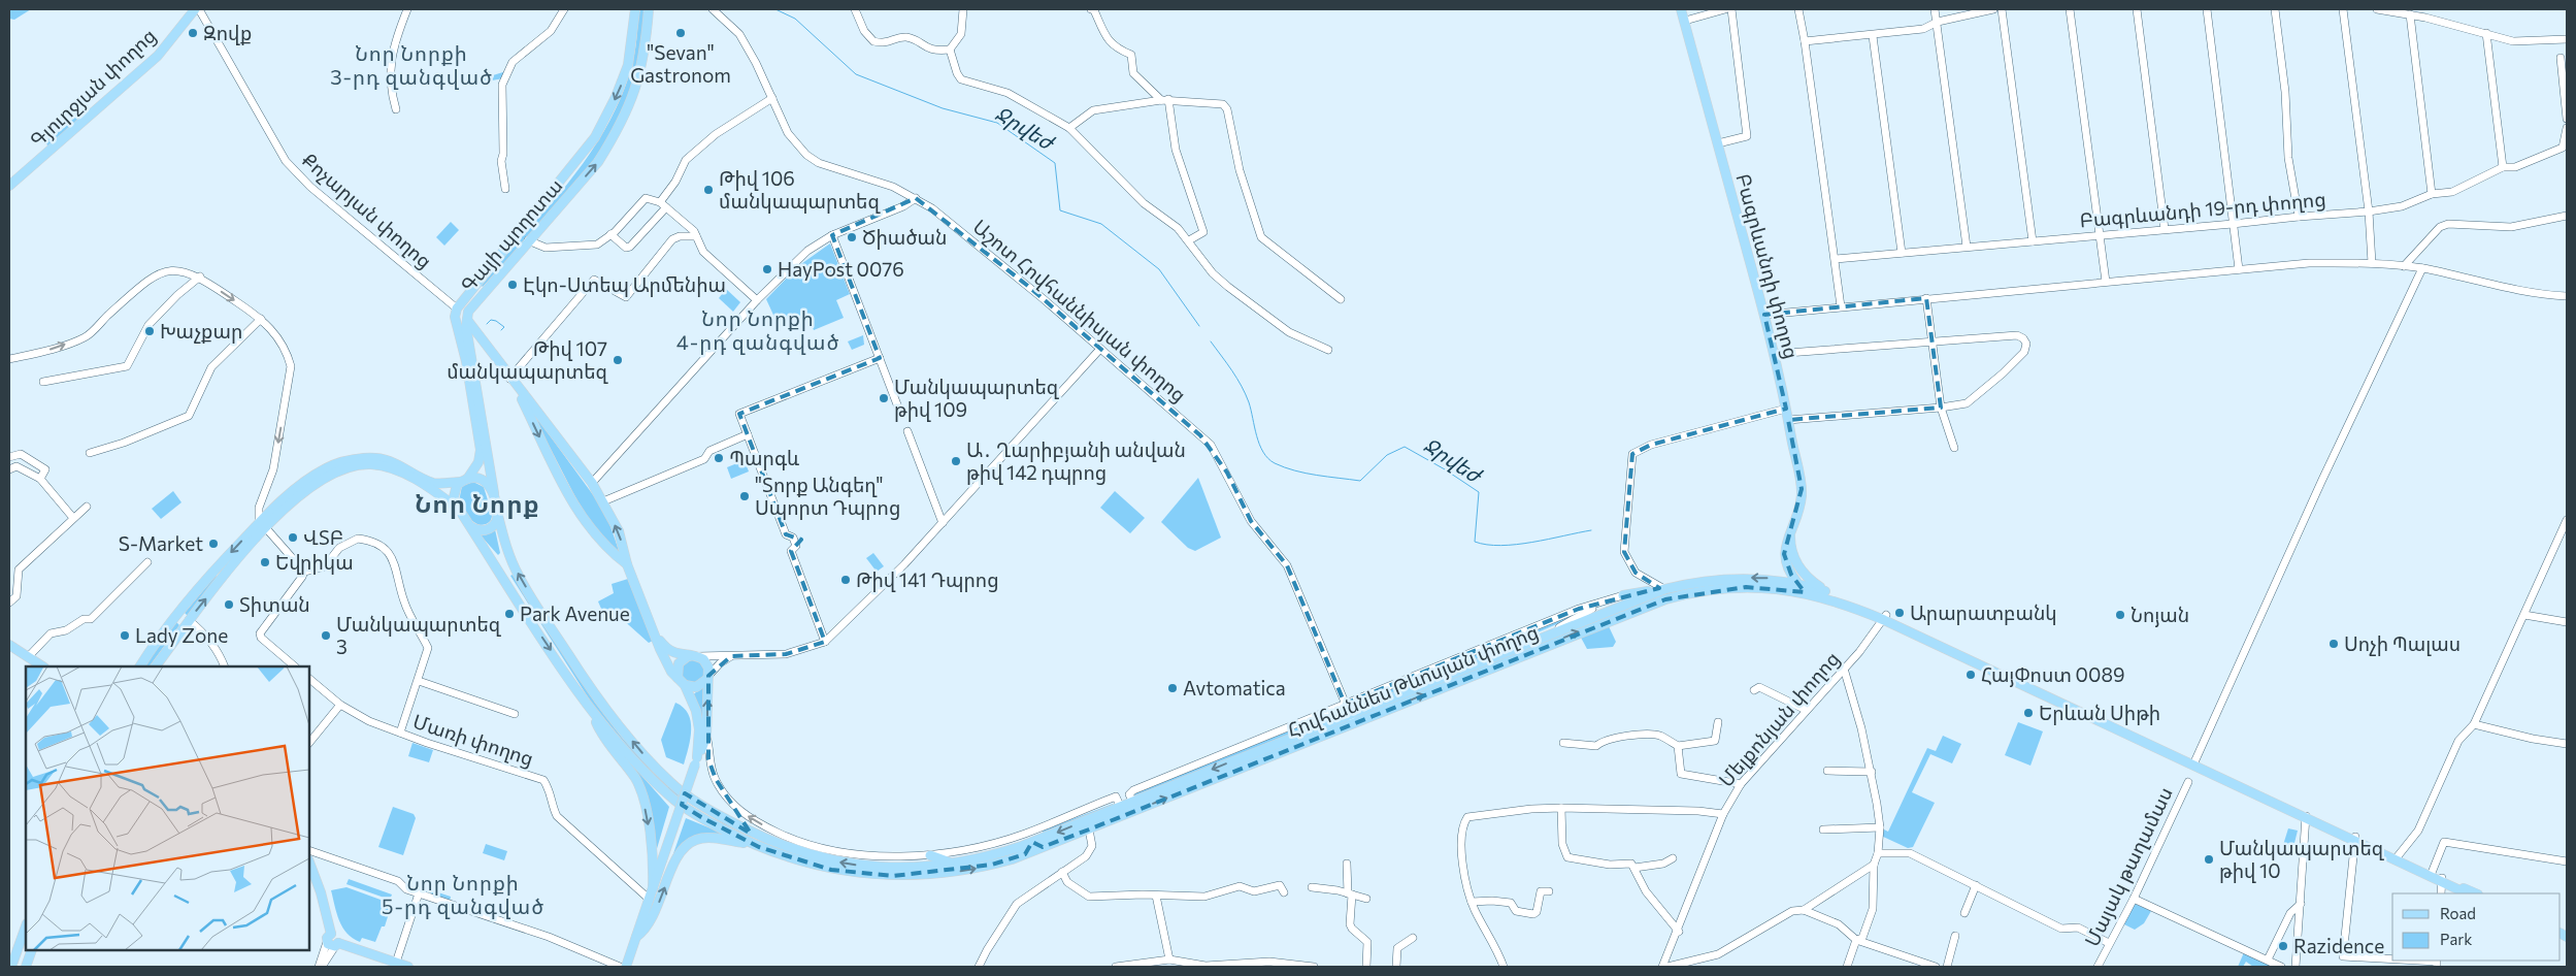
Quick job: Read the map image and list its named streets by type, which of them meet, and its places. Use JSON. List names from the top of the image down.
{
  "streets": {
    "main road": [
      "Գյուրջյան փողոց",
      "Քոչարյան փողոց",
      "Գայի պողոտա",
      "Բագրևանդի փողոց",
      "Հովհաննես Թևոսյան փողոց"
    ],
    "street": [
      "Բագրևանդի 19-րդ փողոց",
      "Աշոտ Հովհաննիսյան փողոց",
      "Մելքոնյան փողոց",
      "Մառի փողոց",
      "Մայակ թաղամաս"
    ]
  },
  "crossings": [
    ["Քոչարյան փողոց", "Գայի պողոտա"],
    ["Գայի պողոտա", "Հովհաննես Թևոսյան փողոց"],
    ["Բագրևանդի փողոց", "Հովհաննես Թևոսյան փողոց"],
    ["Աշոտ Հովհաննիսյան փողոց", "Հովհաննես Թևոսյան փողոց"],
    ["Հովհաննես Թևոսյան փողոց", "Մելքոնյան փողոց"]
  ],
  "districts": [
    "Նոր Նորքի 3-րդ զանգված",
    "Նոր Նորքի 4-րդ զանգված",
    "Նոր Նորք",
    "Նոր Նորքի 5-րդ զանգված"
  ],
  "water": ["Ջրվեժ"],
  "places": [
    "Զովք",
    "\"Sevan\" Gastronom",
    "Թիվ 106 մանկապարտեզ",
    "Ծիածան",
    "HayPost 0076",
    "Էկո-Ստեպ Արմենիա",
    "Խաչքար",
    "Թիվ 107 մանկապարտեզ",
    "Մանկապարտեզ թիվ 109",
    "Պարգև",
    "Ա․ Ղարիբյանի անվան թիվ 142 դպրոց",
    "\"Տորք Անգեղ\" Սպորտ Դպրոց",
    "ՎՏԲ",
    "S-Market",
    "Եվրիկա",
    "Թիվ 141 Դպրոց",
    "Տիտան",
    "Արարատբանկ",
    "Park Avenue",
    "Նոյան",
    "Lady Zone",
    "Մանկապարտեզ 3",
    "Սոչի Պալաս",
    "ՀայՓոստ 0089",
    "Avtomatica",
    "Երևան Սիթի",
    "Մանկապարտեզ թիվ 10",
    "Razidence"
  ],
  "legend": ["Road", "Park"]
}
